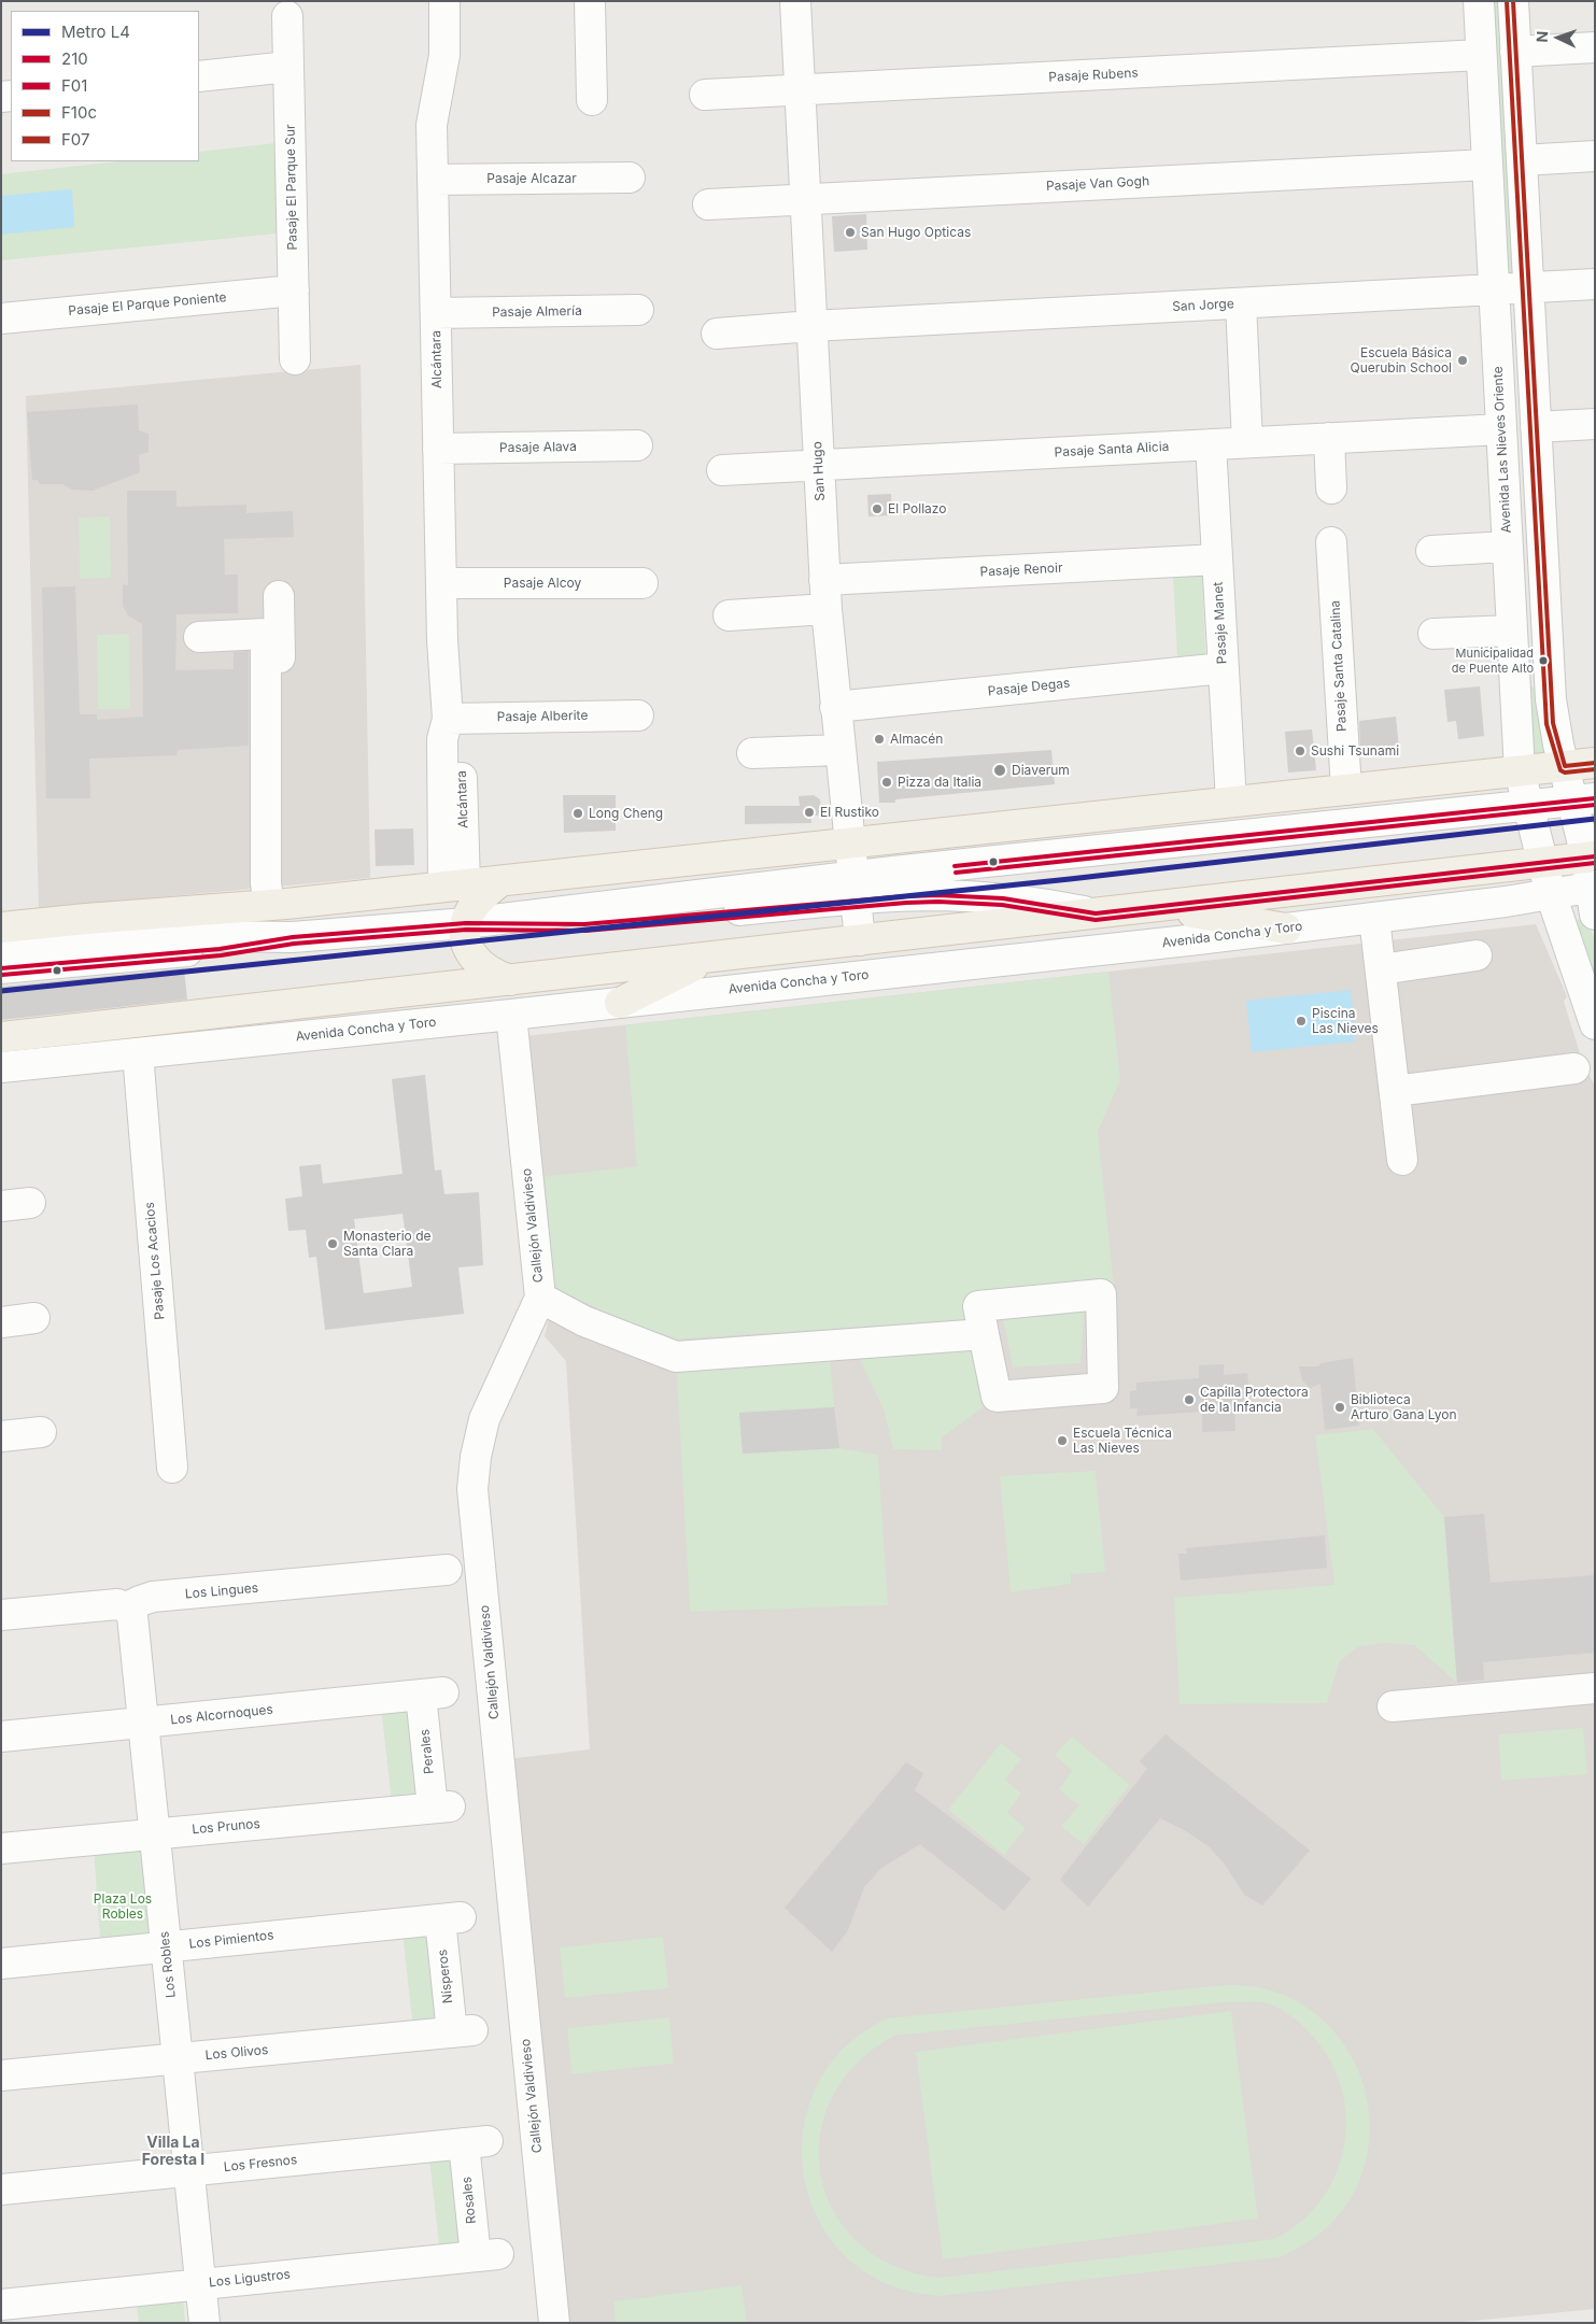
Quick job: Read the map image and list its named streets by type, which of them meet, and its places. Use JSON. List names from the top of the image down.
{
  "streets": {
    "street": [
      "Pasaje Rubens",
      "Pasaje Alcazar",
      "Pasaje Van Gogh",
      "Pasaje El Parque Sur",
      "Pasaje El Parque Poniente",
      "San Jorge",
      "Pasaje Almería",
      "Alcántara",
      "Pasaje Alava",
      "Pasaje Santa Alicia",
      "Avenida Las Nieves Oriente",
      "San Hugo",
      "Pasaje Renoir",
      "Pasaje Alcoy",
      "Pasaje Manet",
      "Pasaje Santa Catalina",
      "Pasaje Degas",
      "Pasaje Alberite",
      "Avenida Concha y Toro",
      "Callejón Valdivieso",
      "Pasaje Los Acacios",
      "Los Lingues",
      "Los Alcornoques",
      "Perales",
      "Los Prunos",
      "Los Pimientos",
      "Los Robles",
      "Nísperos",
      "Los Olivos",
      "Los Fresnos",
      "Rosales",
      "Los Ligustros"
    ]
  },
  "crossings": [
    ["Pasaje Rubens", "Avenida Las Nieves Oriente"],
    ["Pasaje Rubens", "San Hugo"],
    ["Pasaje Alcazar", "Alcántara"],
    ["Pasaje Van Gogh", "Avenida Las Nieves Oriente"],
    ["Pasaje Van Gogh", "San Hugo"],
    ["Pasaje El Parque Sur", "Pasaje El Parque Poniente"],
    ["San Jorge", "Avenida Las Nieves Oriente"],
    ["San Jorge", "San Hugo"],
    ["Pasaje Almería", "Alcántara"],
    ["Alcántara", "Pasaje Alava"],
    ["Alcántara", "Pasaje Alcoy"],
    ["Alcántara", "Pasaje Alberite"],
    ["Pasaje Santa Alicia", "Avenida Las Nieves Oriente"],
    ["Pasaje Santa Alicia", "San Hugo"],
    ["Pasaje Santa Alicia", "Pasaje Manet"],
    ["Avenida Las Nieves Oriente", "Avenida Concha y Toro"],
    ["San Hugo", "Pasaje Renoir"],
    ["San Hugo", "Pasaje Degas"],
    ["Pasaje Renoir", "Pasaje Manet"],
    ["Pasaje Manet", "Pasaje Degas"],
    ["Avenida Concha y Toro", "Callejón Valdivieso"],
    ["Avenida Concha y Toro", "Pasaje Los Acacios"],
    ["Los Lingues", "Los Robles"],
    ["Los Alcornoques", "Perales"],
    ["Los Alcornoques", "Los Robles"],
    ["Perales", "Los Prunos"],
    ["Los Prunos", "Los Robles"],
    ["Los Pimientos", "Los Robles"],
    ["Los Pimientos", "Nísperos"],
    ["Los Robles", "Los Olivos"],
    ["Los Robles", "Los Fresnos"],
    ["Los Robles", "Los Ligustros"],
    ["Nísperos", "Los Olivos"],
    ["Los Fresnos", "Rosales"],
    ["Rosales", "Los Ligustros"]
  ],
  "districts": ["Villa La Foresta I"],
  "parks": ["Plaza Los Robles"],
  "places": [
    "San Hugo Opticas",
    "Escuela Básica Querubin School",
    "El Pollazo",
    "Municipalidad de Puente Alto",
    "Almacén",
    "Sushi Tsunami",
    "Diaverum",
    "Pizza da Italia",
    "El Rustiko",
    "Long Cheng",
    "Piscina Las Nieves",
    "Monasterio de Santa Clara",
    "Capilla Protectora de la Infancia",
    "Biblioteca Arturo Gana Lyon",
    "Escuela Técnica Las Nieves"
  ],
  "lines": [
    "transit line F10c",
    "transit line F07",
    "transit line 210",
    "transit line F01",
    "metro line L4"
  ],
  "legend": [
    "Metro L4",
    "210",
    "F01",
    "F10c",
    "F07"
  ],
  "north": "left"
}
